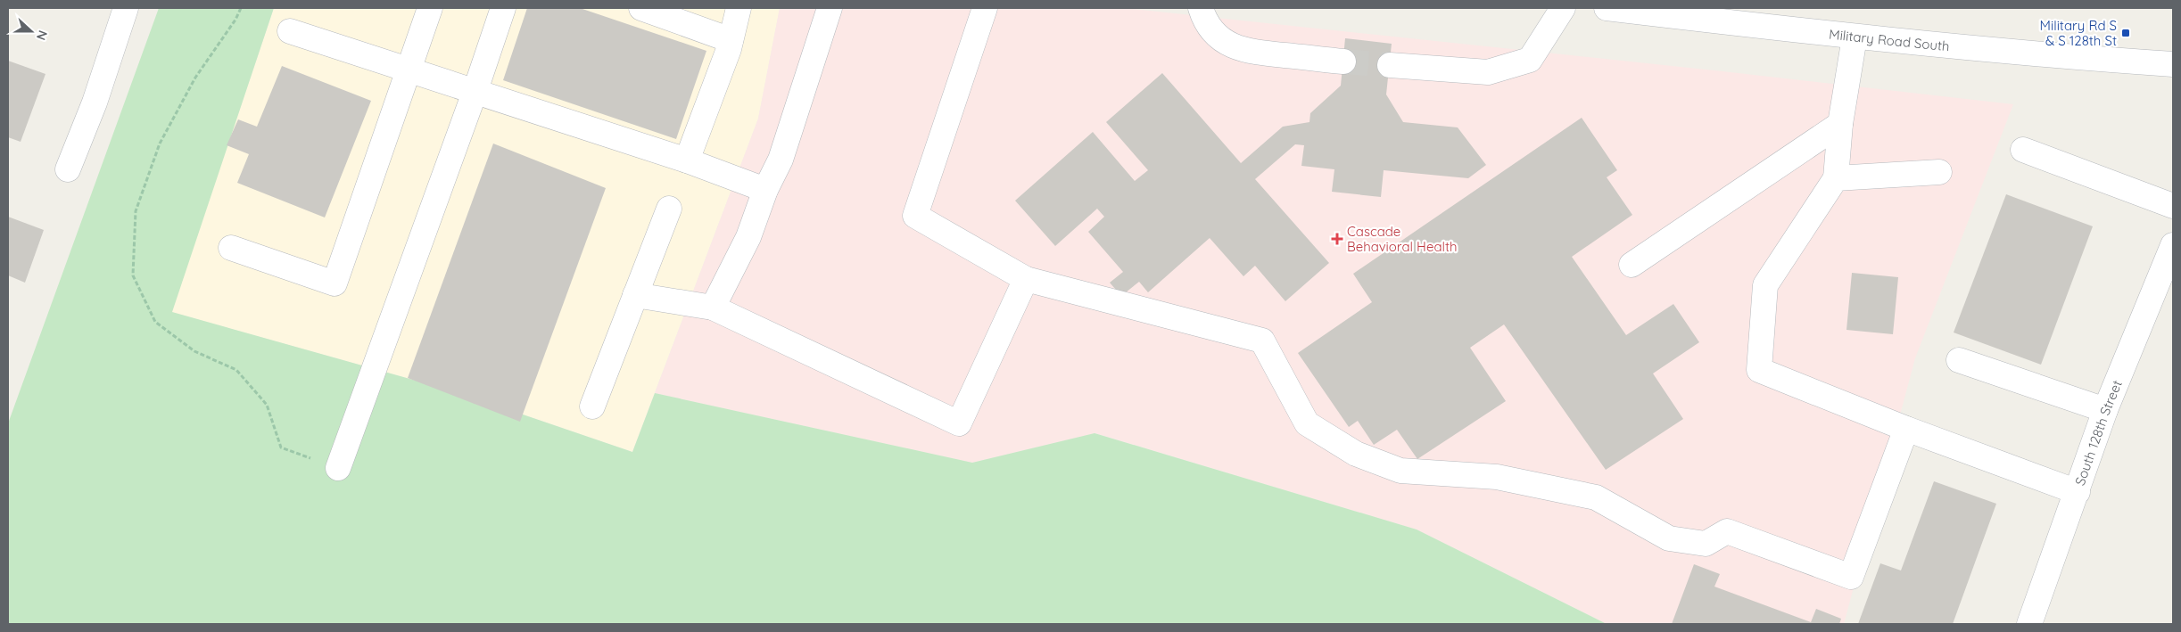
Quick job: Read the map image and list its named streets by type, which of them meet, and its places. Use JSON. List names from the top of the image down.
{
  "streets": {
    "street": ["Military Road South", "South 128th Street"]
  },
  "places": {
    "transit": ["Military Rd S & S 128th St"],
    "health": ["Cascade Behavioral Health"]
  },
  "north": "right"
}
